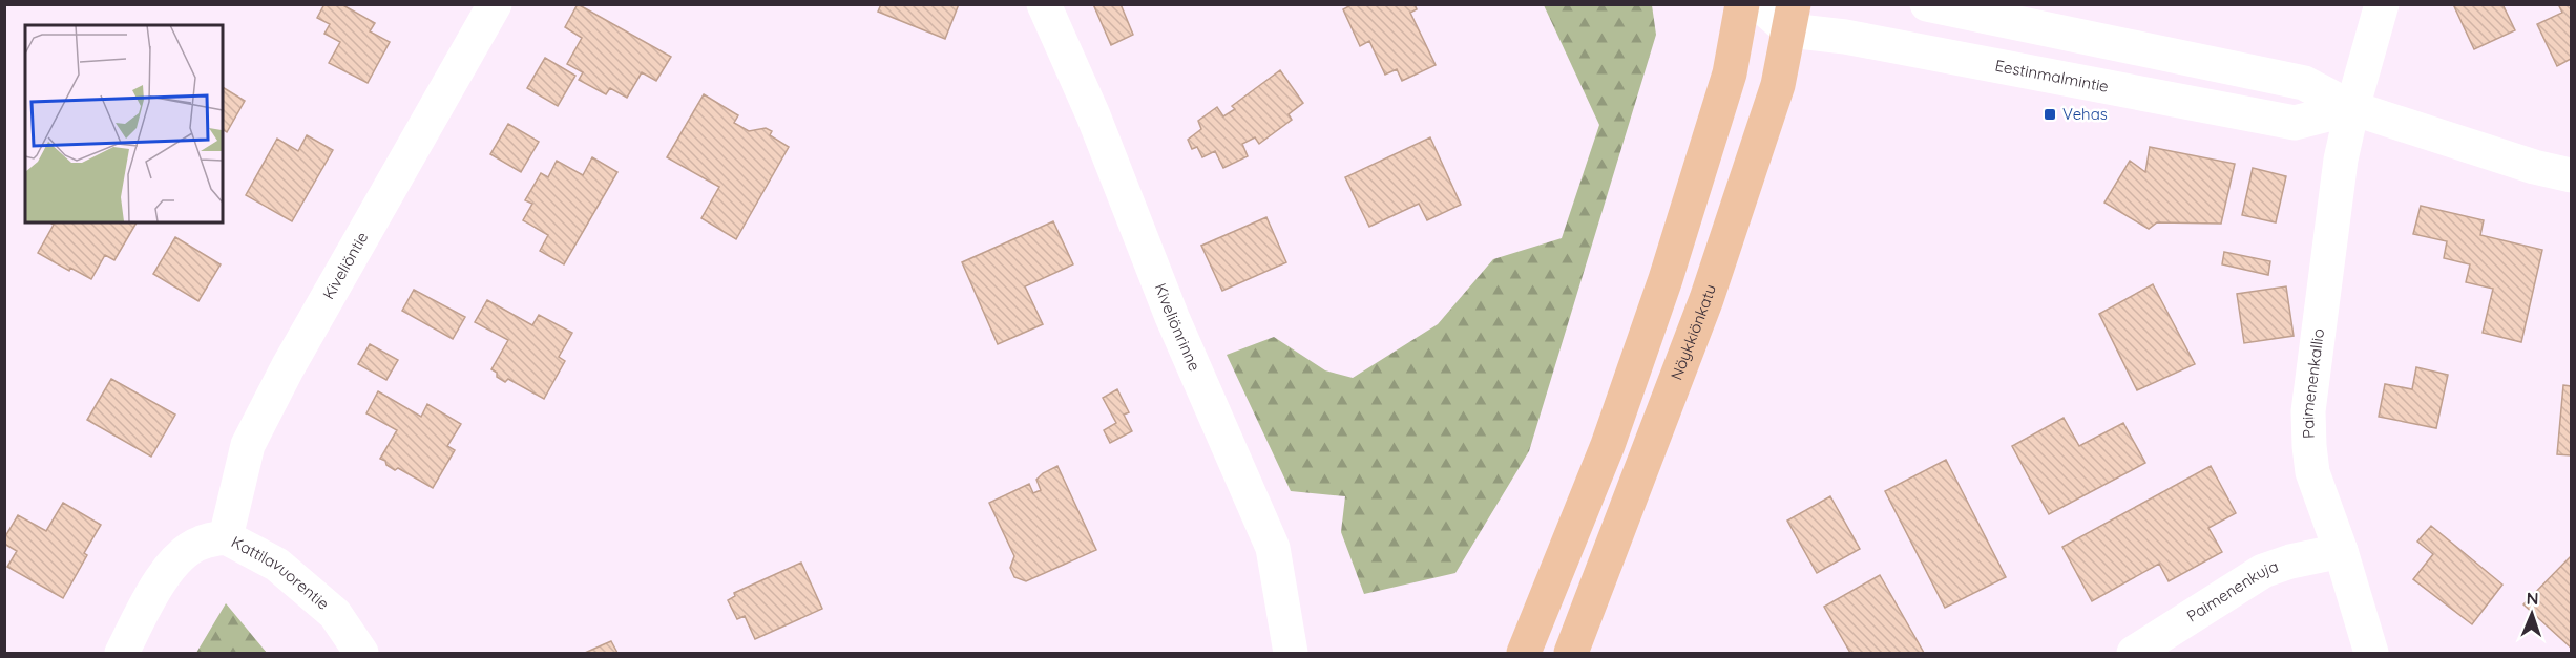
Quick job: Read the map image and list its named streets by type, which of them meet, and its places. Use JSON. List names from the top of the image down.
{
  "streets": {
    "main road": ["Nöykkiönkatu"],
    "street": [
      "Eestinmalmintie",
      "Kiveliöntie",
      "Kiveliönrinne",
      "Paimenenkallio",
      "Kattilavuorentie",
      "Paimenenkuja"
    ]
  },
  "crossings": [
    ["Eestinmalmintie", "Nöykkiönkatu"],
    ["Eestinmalmintie", "Paimenenkallio"],
    ["Kiveliöntie", "Kattilavuorentie"],
    ["Paimenenkallio", "Paimenenkuja"]
  ],
  "places": {
    "transit": ["Vehas"]
  },
  "north": "top"
}
